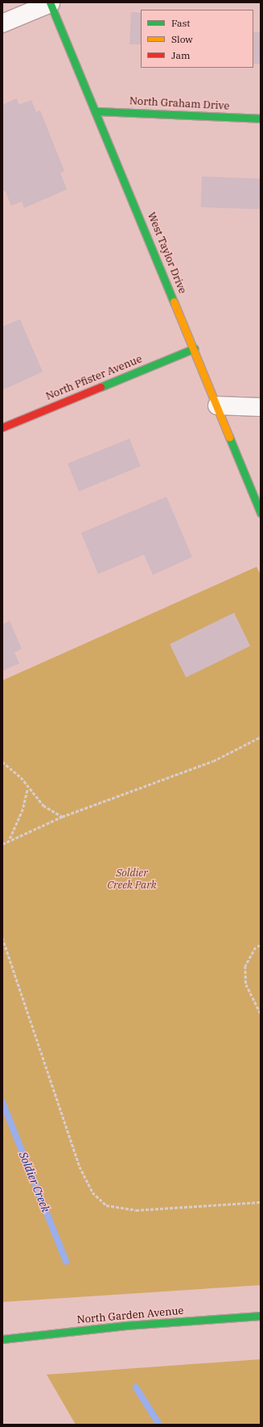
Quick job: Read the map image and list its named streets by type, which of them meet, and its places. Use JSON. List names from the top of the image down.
{
  "streets": {
    "street": [
      "North Graham Drive",
      "West Taylor Drive",
      "North Pfister Avenue",
      "North Garden Avenue"
    ]
  },
  "crossings": [
    ["North Graham Drive", "West Taylor Drive"],
    ["West Taylor Drive", "North Pfister Avenue"]
  ],
  "water": ["Soldier Creek"],
  "parks": ["Soldier Creek Park"],
  "legend": ["Fast", "Slow", "Jam"]
}
